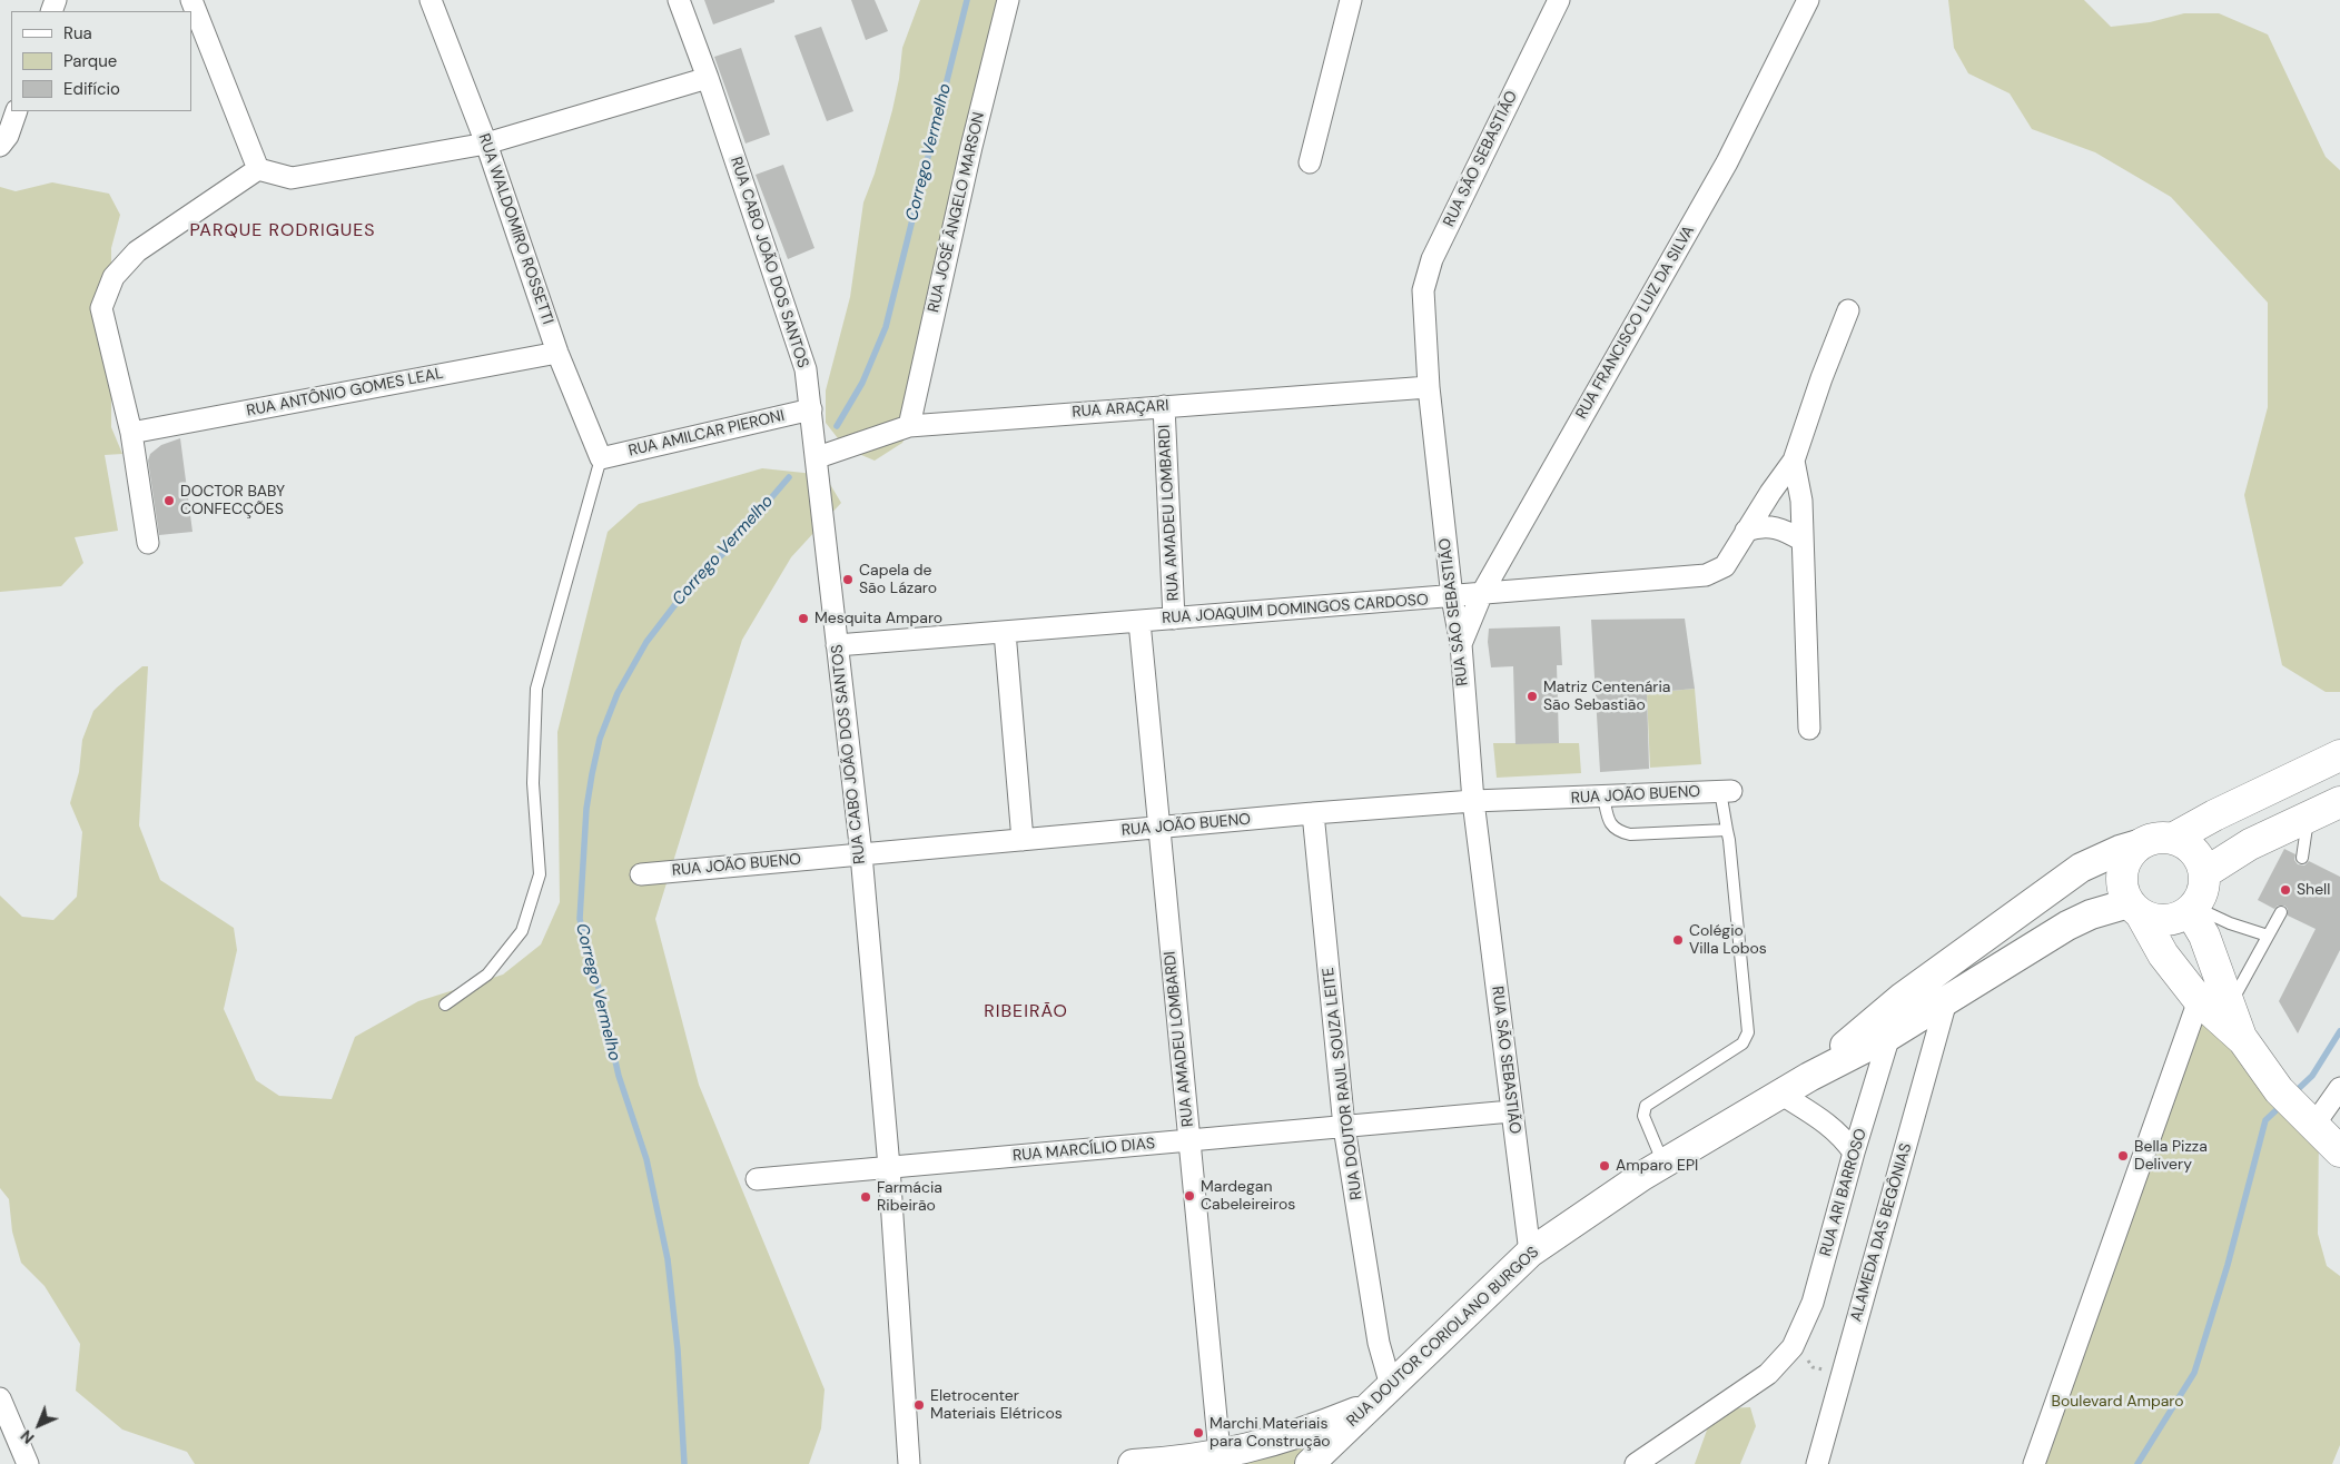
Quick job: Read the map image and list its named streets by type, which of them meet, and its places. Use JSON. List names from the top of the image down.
{
  "streets": {
    "street": [
      "RUA SÃO SEBASTIÃO",
      "RUA JOSÉ ÂNGELO MARSON",
      "RUA WALDOMIRO ROSSETTI",
      "RUA CABO JOÃO DOS SANTOS",
      "RUA FRANCISCO LUIZ DA SILVA",
      "RUA ANTÔNIO GOMES LEAL",
      "RUA ARAÇARI",
      "RUA AMILCAR PIERONI",
      "RUA AMADEU LOMBARDI",
      "RUA JOAQUIM DOMINGOS CARDOSO",
      "RUA JOÃO BUENO",
      "RUA DOUTOR RAUL SOUZA LEITE",
      "RUA MARCÍLIO DIAS",
      "RUA ARI BARROSO",
      "ALAMEDA DAS BEGÔNIAS",
      "RUA DOUTOR CORIOLANO BURGOS"
    ]
  },
  "crossings": [
    ["RUA SÃO SEBASTIÃO", "RUA FRANCISCO LUIZ DA SILVA"],
    ["RUA SÃO SEBASTIÃO", "RUA ARAÇARI"],
    ["RUA SÃO SEBASTIÃO", "RUA JOAQUIM DOMINGOS CARDOSO"],
    ["RUA SÃO SEBASTIÃO", "RUA JOÃO BUENO"],
    ["RUA SÃO SEBASTIÃO", "RUA MARCÍLIO DIAS"],
    ["RUA SÃO SEBASTIÃO", "RUA DOUTOR CORIOLANO BURGOS"],
    ["RUA JOSÉ ÂNGELO MARSON", "RUA ARAÇARI"],
    ["RUA WALDOMIRO ROSSETTI", "RUA ANTÔNIO GOMES LEAL"],
    ["RUA WALDOMIRO ROSSETTI", "RUA AMILCAR PIERONI"],
    ["RUA CABO JOÃO DOS SANTOS", "RUA ARAÇARI"],
    ["RUA CABO JOÃO DOS SANTOS", "RUA AMILCAR PIERONI"],
    ["RUA CABO JOÃO DOS SANTOS", "RUA JOAQUIM DOMINGOS CARDOSO"],
    ["RUA CABO JOÃO DOS SANTOS", "RUA JOÃO BUENO"],
    ["RUA CABO JOÃO DOS SANTOS", "RUA MARCÍLIO DIAS"],
    ["RUA FRANCISCO LUIZ DA SILVA", "RUA JOAQUIM DOMINGOS CARDOSO"],
    ["RUA ARAÇARI", "RUA AMADEU LOMBARDI"],
    ["RUA AMADEU LOMBARDI", "RUA JOAQUIM DOMINGOS CARDOSO"],
    ["RUA AMADEU LOMBARDI", "RUA JOÃO BUENO"],
    ["RUA AMADEU LOMBARDI", "RUA MARCÍLIO DIAS"],
    ["RUA JOÃO BUENO", "RUA DOUTOR RAUL SOUZA LEITE"],
    ["RUA DOUTOR RAUL SOUZA LEITE", "RUA MARCÍLIO DIAS"],
    ["RUA DOUTOR RAUL SOUZA LEITE", "RUA DOUTOR CORIOLANO BURGOS"]
  ],
  "districts": ["PARQUE RODRIGUES", "RIBEIRÃO"],
  "water": ["Corrego Vermelho"],
  "parks": ["Boulevard Amparo"],
  "places": [
    "DOCTOR BABY CONFECÇÕES",
    "Capela de São Lázaro",
    "Mesquita Amparo",
    "Matriz Centenária São Sebastião",
    "Shell",
    "Colégio Villa Lobos",
    "Bella Pizza Delivery",
    "Amparo EPI",
    "Mardegan Cabeleireiros",
    "Farmácia Ribeirão",
    "Eletrocenter Materiais Elétricos",
    "Marchi Materiais para Construção"
  ],
  "legend": ["Rua", "Parque", "Edifício"],
  "north": "bottom left"
}
